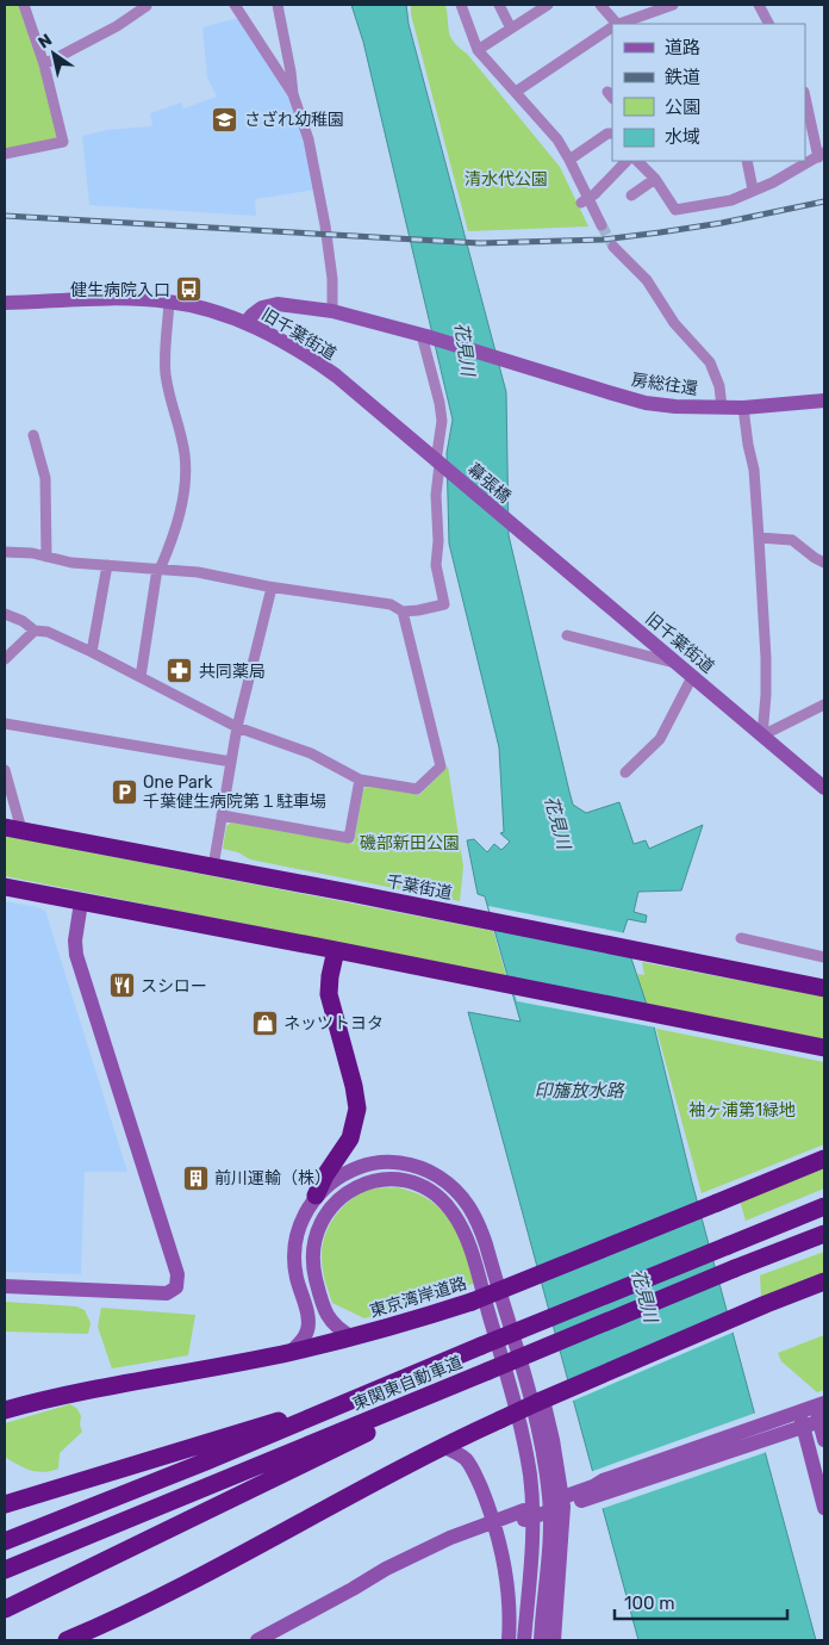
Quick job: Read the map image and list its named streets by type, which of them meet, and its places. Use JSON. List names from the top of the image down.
{
  "streets": {
    "highway": ["千葉街道", "東京湾岸道路", "東関東自動車道"],
    "street": ["旧千葉街道", "房総往還", "幕張橋"]
  },
  "crossings": [
    ["旧千葉街道", "幕張橋"]
  ],
  "water": ["花見川", "印旛放水路"],
  "parks": ["清水代公園", "磯部新田公園", "袖ヶ浦第1緑地"],
  "places": {
    "school or university": ["さざれ幼稚園"],
    "bus stop": ["健生病院入口"],
    "pharmacy": ["共同薬局"],
    "parking": ["One Park 千葉健生病院第１駐車場"],
    "restaurant": ["スシロー"],
    "shop": ["ネッツトヨタ"],
    "building": ["前川運輸（株）"]
  },
  "legend": [
    "道路",
    "鉄道",
    "公園",
    "水域"
  ],
  "scale_bar": "100 m",
  "north": "top left"
}
